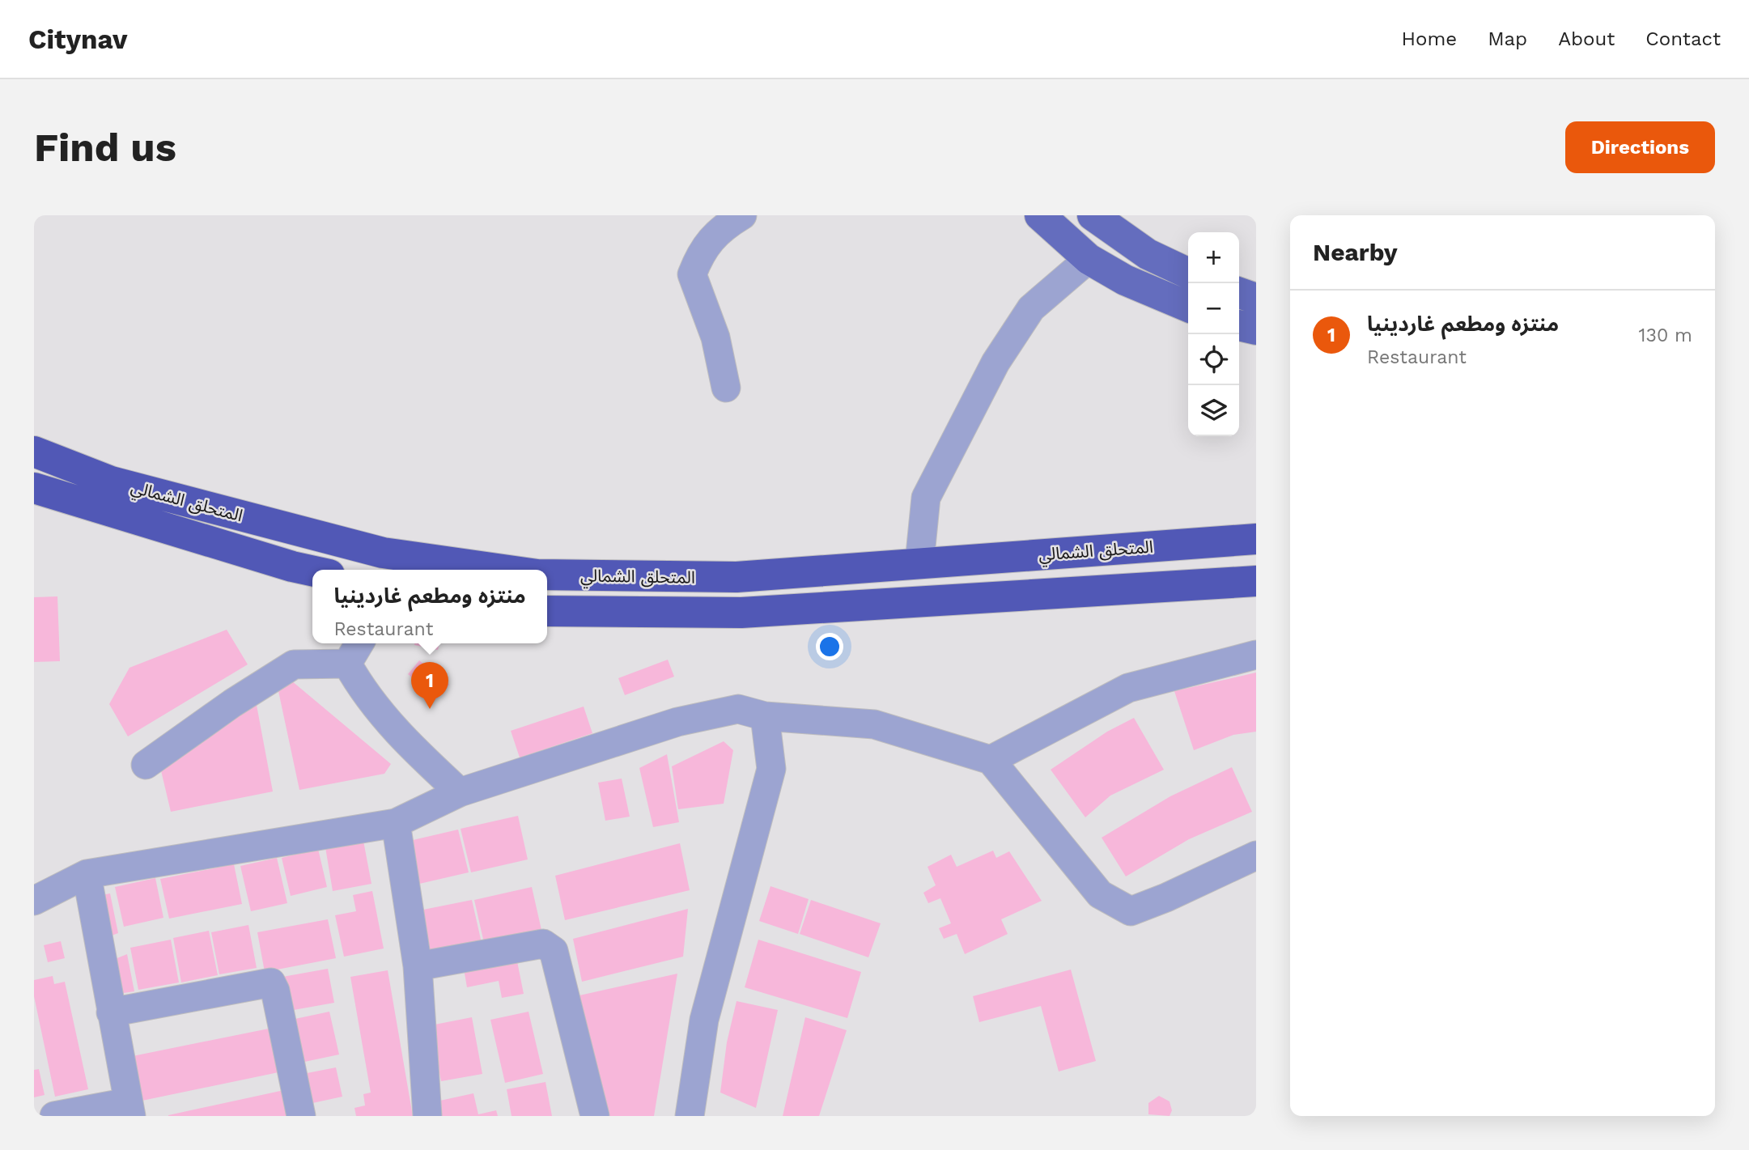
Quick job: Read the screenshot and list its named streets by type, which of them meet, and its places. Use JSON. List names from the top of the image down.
{
  "streets": {
    "highway": ["المتحلق الشمالي"]
  },
  "page": {
    "header": "Citynav",
    "nav": [
      "Home",
      "Map",
      "About",
      "Contact"
    ],
    "buttons": "Directions",
    "title": "Find us",
    "heading": "Nearby",
    "map_buttons": ["+", "−"],
    "list": [
      {
        "mark": "1",
        "name": "منتزه ومطعم غاردينيا",
        "note": "Restaurant",
        "value": "130 m"
      }
    ],
    "popup": ["منتزه ومطعم غاردينيا", "Restaurant"],
    "pins": "1"
  }
}
